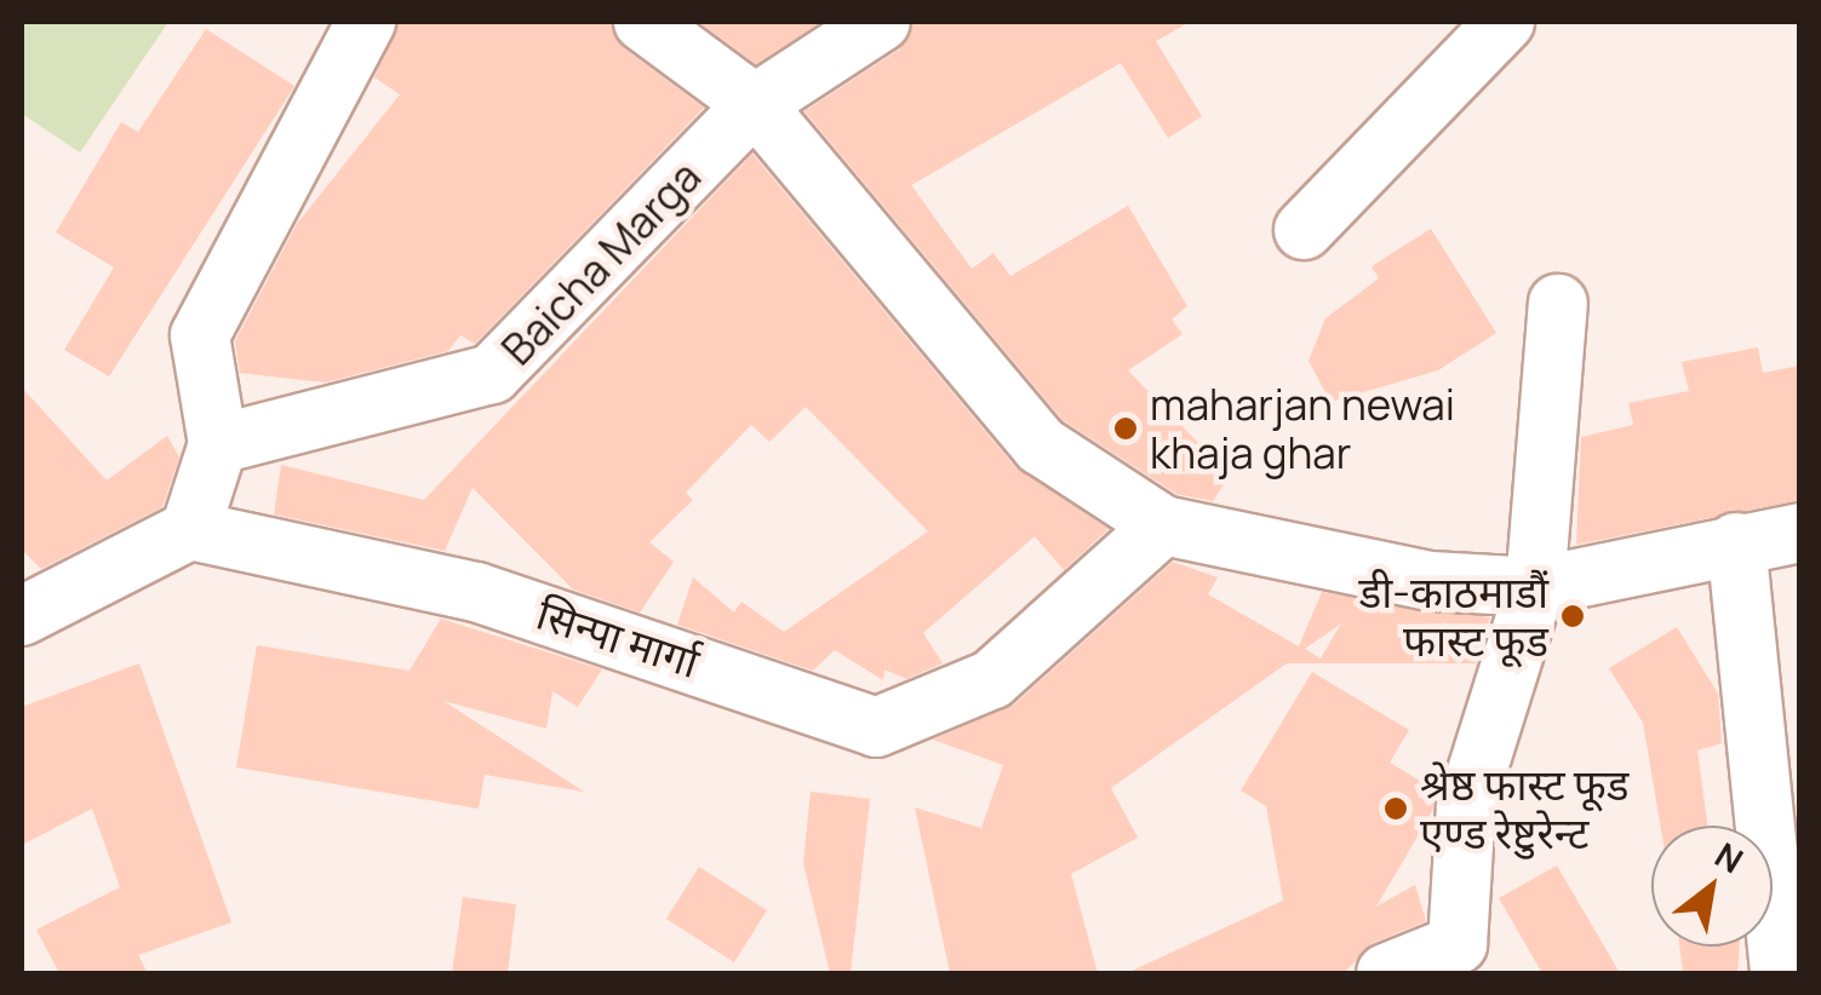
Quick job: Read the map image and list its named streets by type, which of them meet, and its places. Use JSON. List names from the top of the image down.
{
  "streets": {
    "street": ["Baicha Marga", "सिन्पा मार्गा"]
  },
  "places": ["maharjan newai khaja ghar", "डी-काठमाडौं फास्ट फूड", "श्रेष्ठ फास्ट फूड एण्ड रेष्टुरेन्ट"],
  "north": "top right"
}
